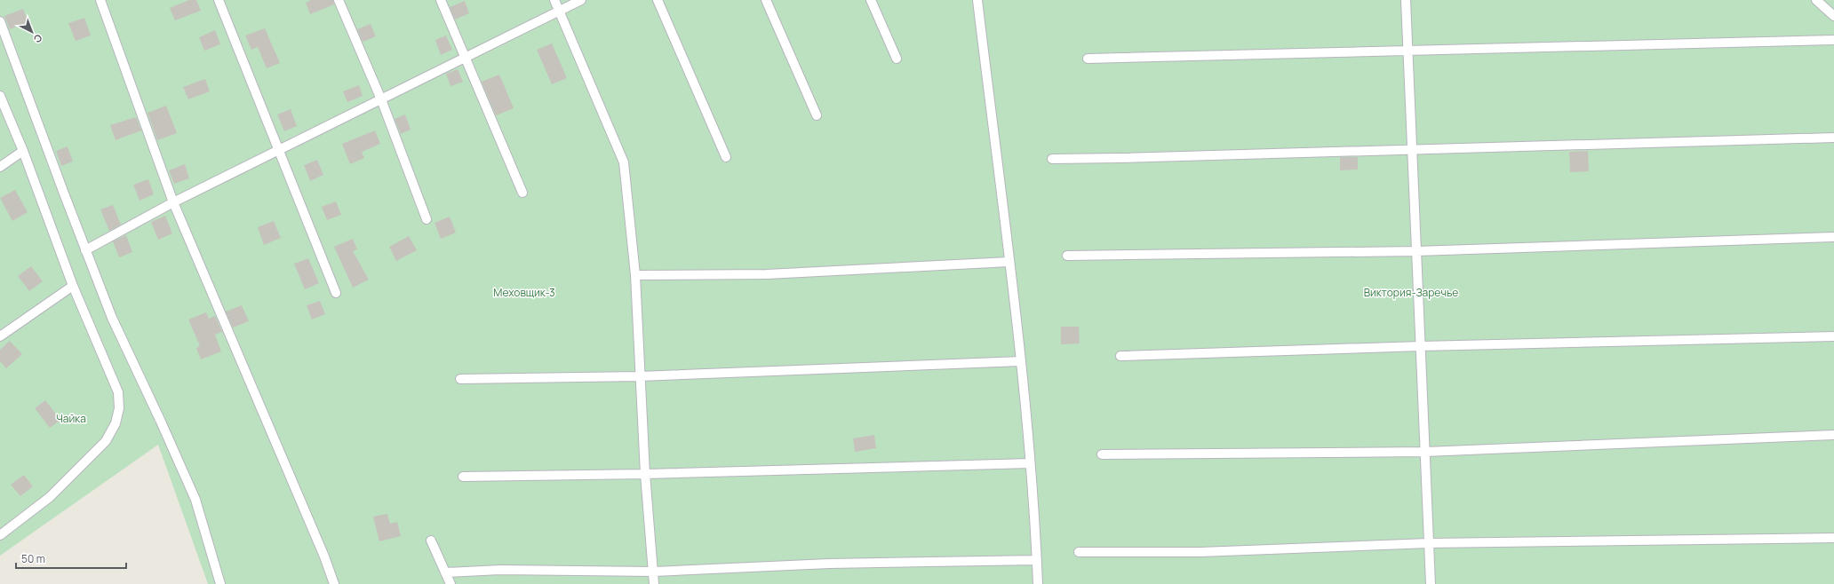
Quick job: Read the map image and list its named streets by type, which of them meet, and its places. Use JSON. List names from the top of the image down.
{
  "parks": ["Меховщик-3", "Виктория-Заречье", "Чайка"],
  "scale_bar": "50 m",
  "north": "bottom right"
}
